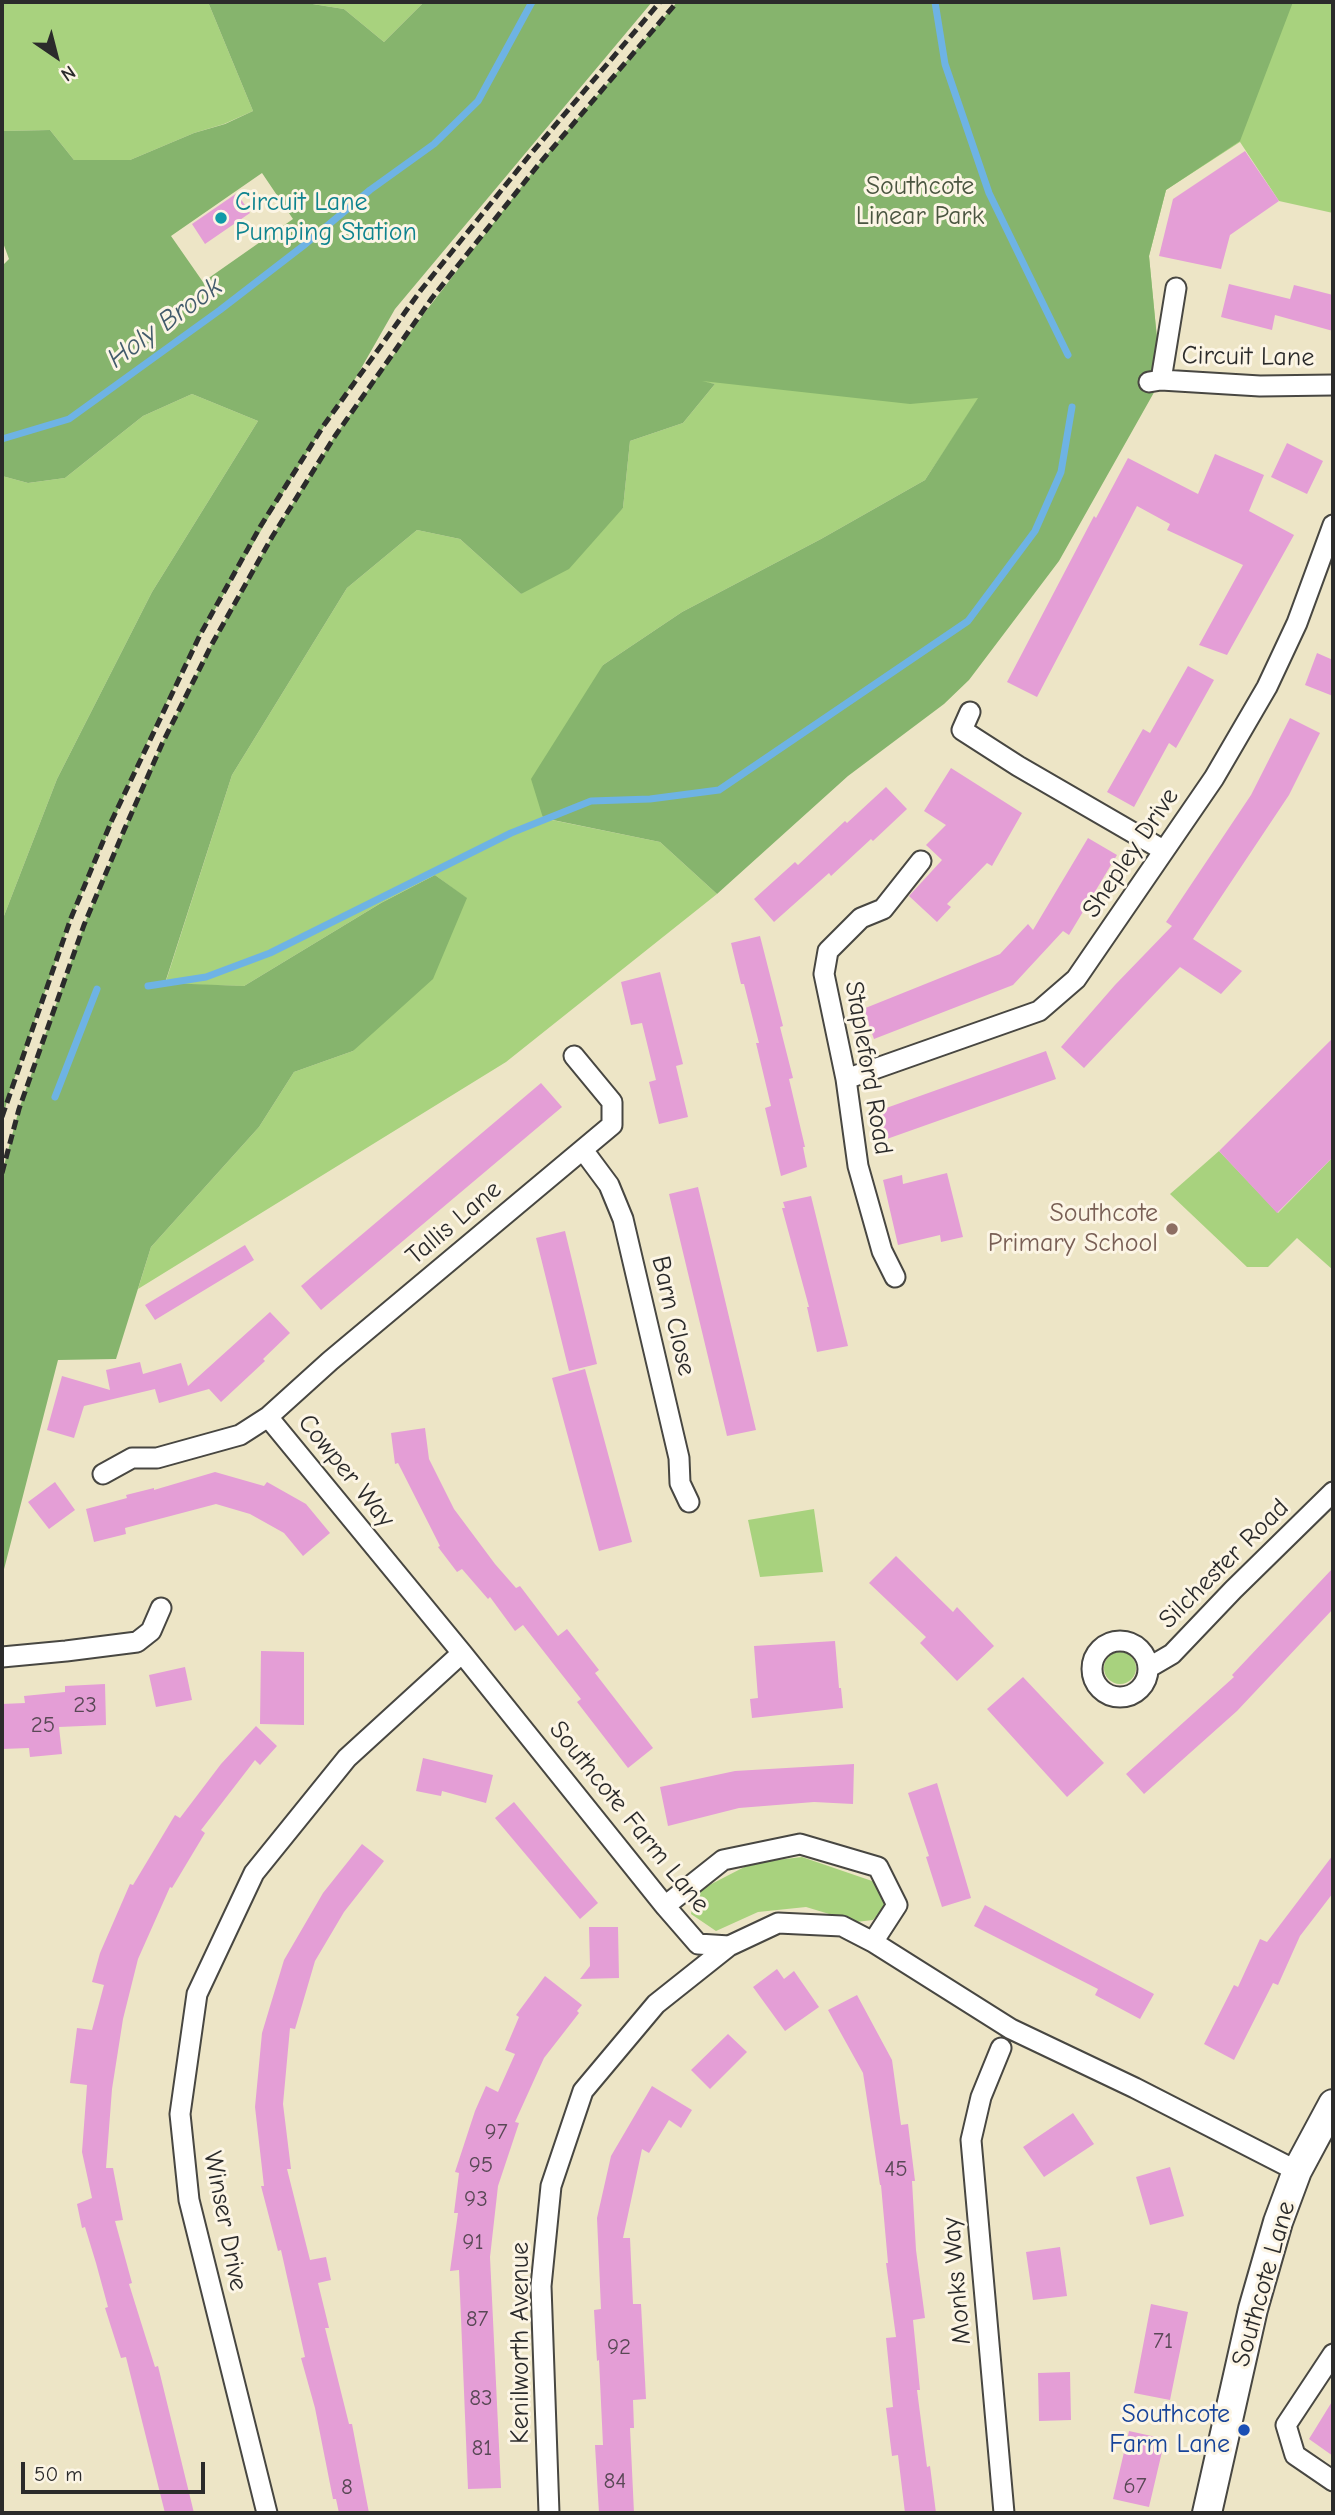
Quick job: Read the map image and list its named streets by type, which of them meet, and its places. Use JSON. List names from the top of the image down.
{
  "streets": {
    "street": [
      "Circuit Lane",
      "Shepley Drive",
      "Stapleford Road",
      "Tallis Lane",
      "Barn Close",
      "Cowper Way",
      "Silchester Road",
      "Southcote Farm Lane",
      "Winser Drive",
      "Monks Way",
      "Southcote Lane",
      "Kenilworth Avenue"
    ]
  },
  "crossings": [
    ["Shepley Drive", "Stapleford Road"],
    ["Tallis Lane", "Barn Close"],
    ["Tallis Lane", "Cowper Way"],
    ["Cowper Way", "Southcote Farm Lane"],
    ["Southcote Farm Lane", "Winser Drive"],
    ["Southcote Farm Lane", "Kenilworth Avenue"]
  ],
  "water": ["Holy Brook"],
  "parks": ["Southcote Linear Park"],
  "places": ["Circuit Lane Pumping Station", "Southcote Primary School", "Southcote Farm Lane"],
  "house_numbers": [
    "23",
    "25",
    "97",
    "95",
    "45",
    "93",
    "91",
    "87",
    "71",
    "92",
    "83",
    "81",
    "84",
    "67",
    "8"
  ],
  "scale_bar": "50 m",
  "north": "bottom right"
}
